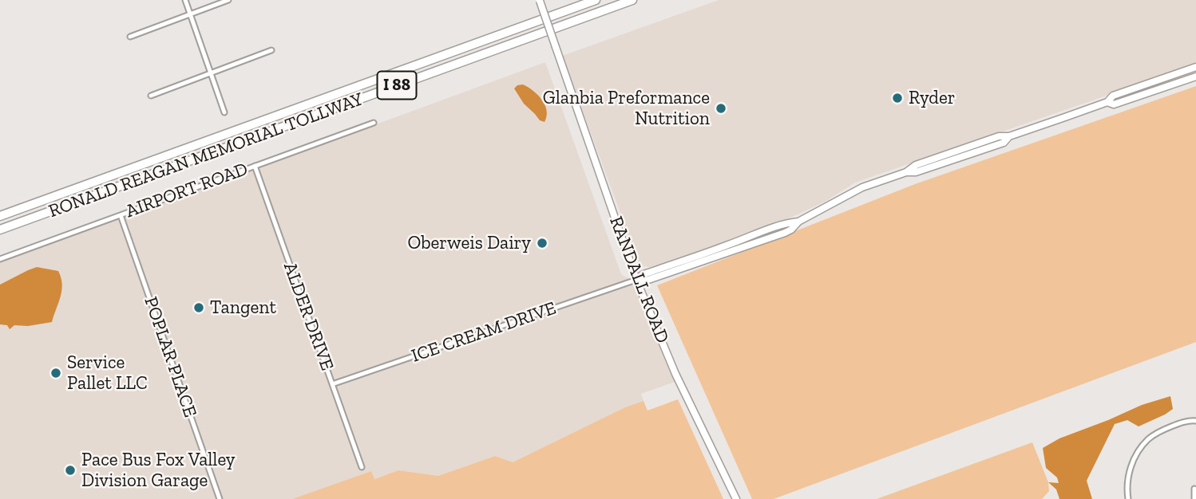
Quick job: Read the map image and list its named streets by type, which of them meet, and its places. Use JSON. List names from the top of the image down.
{
  "streets": {
    "highway": ["I 88", "RONALD REAGAN MEMORIAL TOLLWAY"],
    "street": [
      "AIRPORT ROAD",
      "RANDALL ROAD",
      "ALDER DRIVE",
      "ICE CREAM DRIVE",
      "POPLAR PLACE"
    ]
  },
  "crossings": [
    ["AIRPORT ROAD", "ALDER DRIVE"],
    ["AIRPORT ROAD", "POPLAR PLACE"],
    ["RANDALL ROAD", "ICE CREAM DRIVE"],
    ["ALDER DRIVE", "ICE CREAM DRIVE"]
  ],
  "places": [
    "Ryder",
    "Glanbia Preformance Nutrition",
    "Oberweis Dairy",
    "Tangent",
    "Service Pallet LLC",
    "Pace Bus Fox Valley Division Garage"
  ]
}
